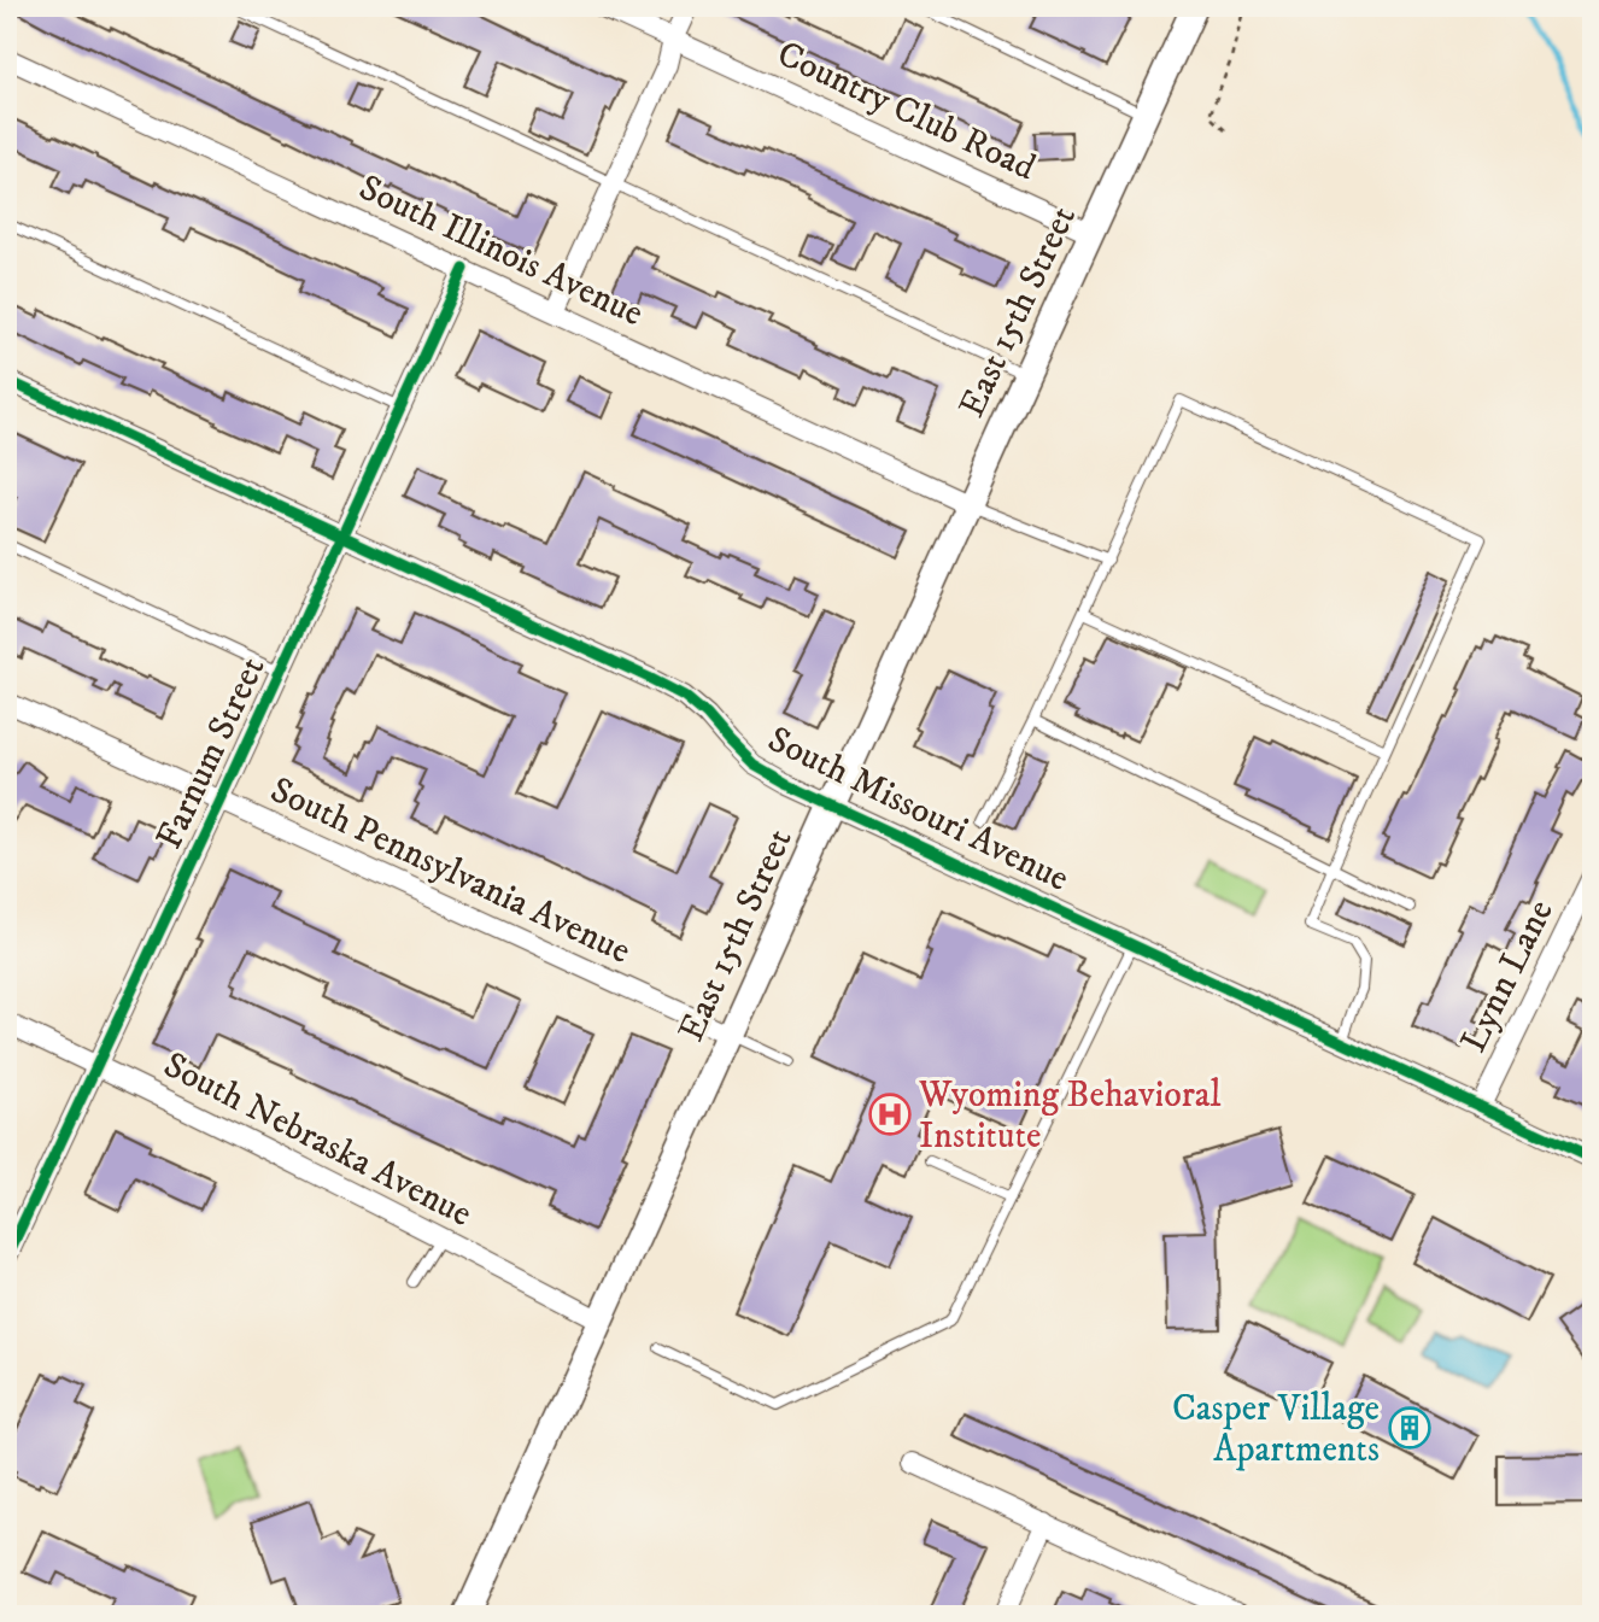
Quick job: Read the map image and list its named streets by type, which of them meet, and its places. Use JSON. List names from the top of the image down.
{
  "streets": {
    "main road": ["East 15th Street"],
    "street": [
      "Country Club Road",
      "South Illinois Avenue",
      "Farnum Street",
      "South Missouri Avenue",
      "South Pennsylvania Avenue",
      "Lynn Lane",
      "South Nebraska Avenue"
    ]
  },
  "crossings": [
    ["Country Club Road", "East 15th Street"],
    ["South Illinois Avenue", "East 15th Street"],
    ["South Illinois Avenue", "Farnum Street"],
    ["East 15th Street", "South Missouri Avenue"],
    ["East 15th Street", "South Pennsylvania Avenue"],
    ["East 15th Street", "South Nebraska Avenue"],
    ["Farnum Street", "South Missouri Avenue"],
    ["Farnum Street", "South Pennsylvania Avenue"],
    ["Farnum Street", "South Nebraska Avenue"],
    ["South Missouri Avenue", "Lynn Lane"]
  ],
  "places": {
    "hospital": ["Wyoming Behavioral Institute"],
    "building": ["Casper Village Apartments"]
  }
}
